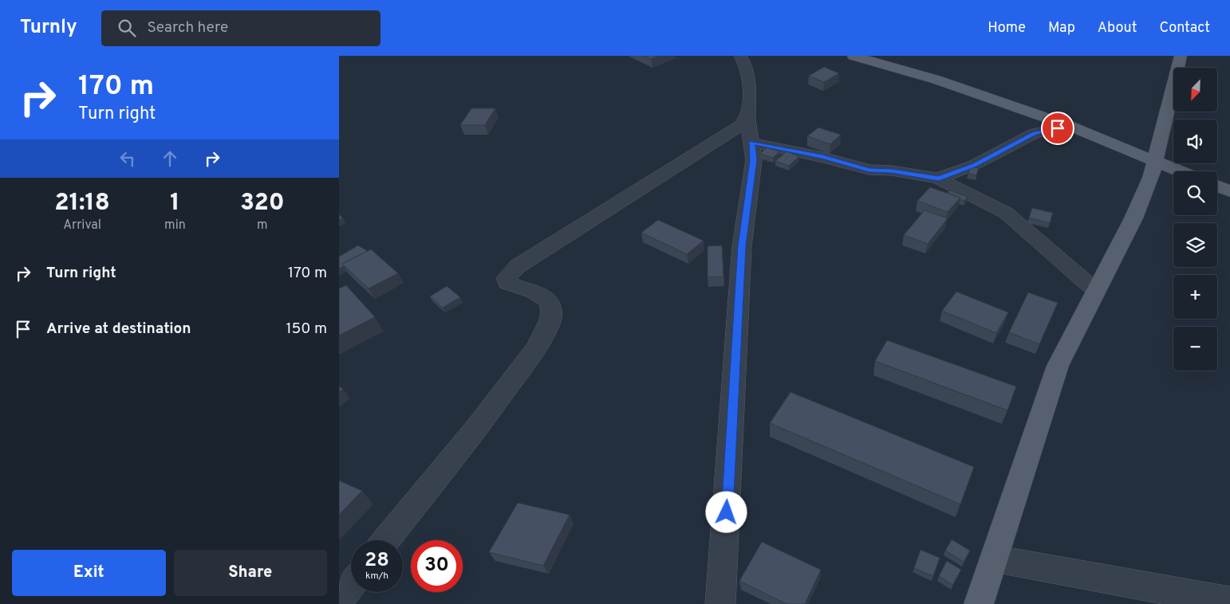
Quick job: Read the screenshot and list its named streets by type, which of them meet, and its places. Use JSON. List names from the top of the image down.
{
  "north": "bottom left",
  "page": {
    "header": "Turnly",
    "search": "Search here",
    "nav": [
      "Home",
      "Map",
      "About",
      "Contact"
    ],
    "turn": ["170 m", "Turn right"],
    "map_buttons": ["+", "−"],
    "eta": [
      "21:18",
      "Arrival",
      "1",
      "min",
      "320",
      "m"
    ],
    "list": [
      {
        "name": "Turn right",
        "value": "170 m"
      },
      {
        "name": "Arrive at destination",
        "value": "150 m"
      }
    ],
    "speed": "28 km/h",
    "limit": "30",
    "buttons": ["Exit", "Share"]
  }
}
